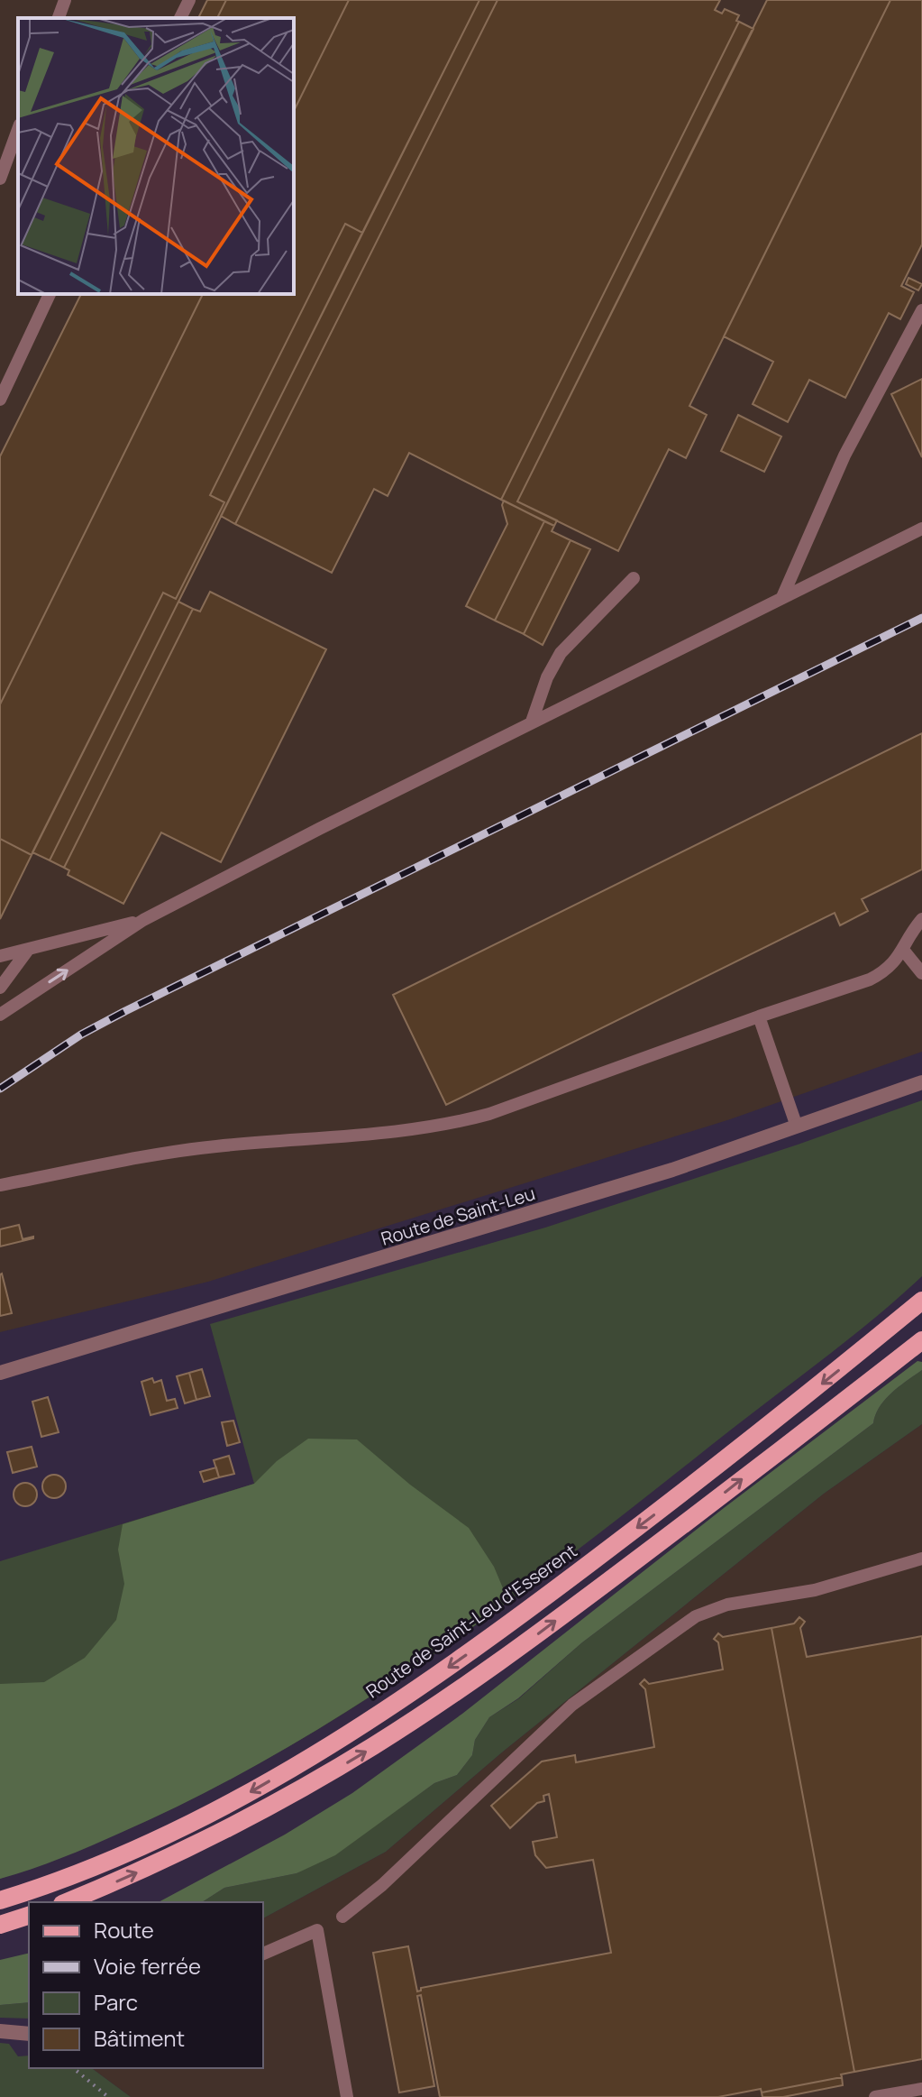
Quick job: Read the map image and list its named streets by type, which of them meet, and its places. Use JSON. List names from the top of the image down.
{
  "streets": {
    "main road": ["Route de Saint-Leu d'Esserent"],
    "street": ["Route de Saint-Leu"]
  },
  "legend": [
    "Route",
    "Voie ferrée",
    "Parc",
    "Bâtiment"
  ]
}
